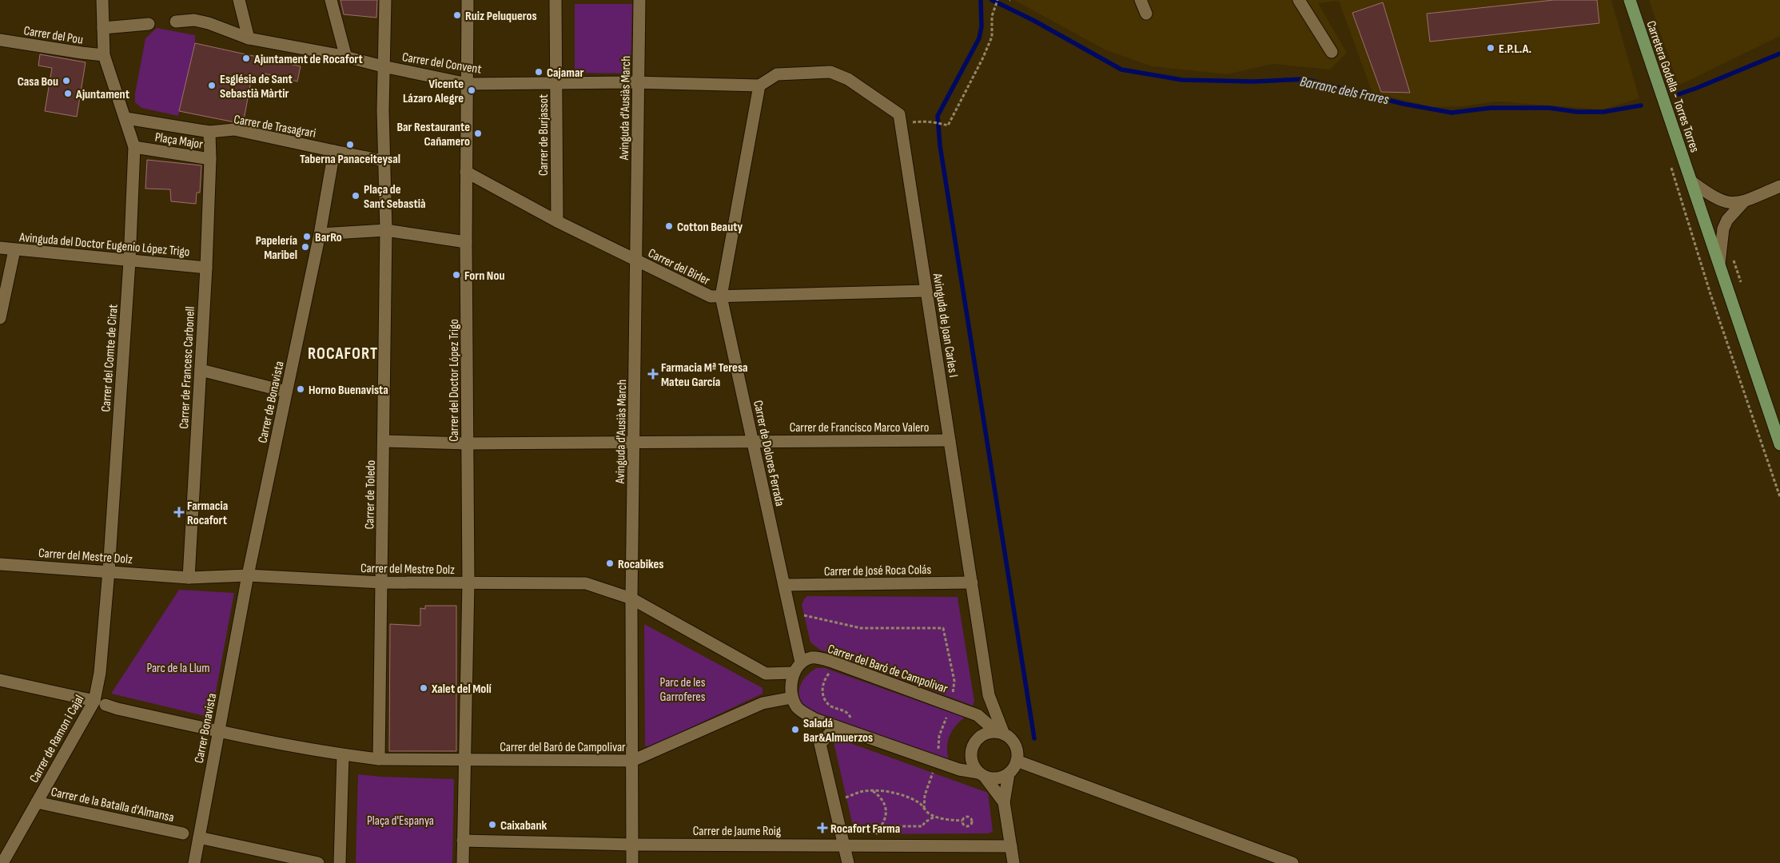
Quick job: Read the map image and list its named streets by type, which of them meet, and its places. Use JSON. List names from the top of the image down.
{
  "streets": {
    "main road": ["Carretera Godella - Torres Torres"],
    "street": [
      "Carrer del Pou",
      "Carrer del Convent",
      "Avinguda d'Ausiàs March",
      "Carrer de Trasagrari",
      "Carrer de Burjassot",
      "Plaça Major",
      "Avinguda del Doctor Eugenio López Trigo",
      "Carrer del Birler",
      "Avinguda de Joan Carles I",
      "Carrer del Comte de Cirat",
      "Carrer de Francesc Carbonell",
      "Carrer del Doctor López Trigo",
      "Carrer de Bonavista",
      "Carrer de Francisco Marco Valero",
      "Carrer de Dolores Ferrada",
      "Carrer de Toledo",
      "Carrer del Mestre Dolz",
      "Carrer de José Roca Colás",
      "Carrer del Baró de Campolivar",
      "Carrer Bonavista",
      "Carrer de Ramon i Cajal",
      "Carrer de la Batalla d'Almansa",
      "Carrer de Jaume Roig"
    ]
  },
  "crossings": [
    ["Carrer del Convent", "Avinguda d'Ausiàs March"],
    ["Carrer del Convent", "Carrer de Burjassot"],
    ["Carrer del Convent", "Avinguda de Joan Carles I"],
    ["Carrer del Convent", "Carrer del Doctor López Trigo"],
    ["Carrer del Convent", "Carrer de Dolores Ferrada"],
    ["Avinguda d'Ausiàs March", "Carrer del Birler"],
    ["Avinguda d'Ausiàs March", "Carrer de Francisco Marco Valero"],
    ["Avinguda d'Ausiàs March", "Carrer del Mestre Dolz"],
    ["Avinguda d'Ausiàs March", "Carrer del Baró de Campolivar"],
    ["Avinguda d'Ausiàs March", "Carrer de Jaume Roig"],
    ["Carrer de Trasagrari", "Plaça Major"],
    ["Carrer de Burjassot", "Carrer del Birler"],
    ["Plaça Major", "Carrer del Comte de Cirat"],
    ["Plaça Major", "Carrer de Francesc Carbonell"],
    ["Avinguda del Doctor Eugenio López Trigo", "Carrer del Comte de Cirat"],
    ["Avinguda del Doctor Eugenio López Trigo", "Carrer de Francesc Carbonell"],
    ["Carrer del Birler", "Avinguda de Joan Carles I"],
    ["Carrer del Birler", "Carrer del Doctor López Trigo"],
    ["Carrer del Birler", "Carrer de Dolores Ferrada"],
    ["Avinguda de Joan Carles I", "Carrer de Francisco Marco Valero"],
    ["Avinguda de Joan Carles I", "Carrer de Dolores Ferrada"],
    ["Avinguda de Joan Carles I", "Carrer de José Roca Colás"],
    ["Avinguda de Joan Carles I", "Carrer del Baró de Campolivar"],
    ["Carrer del Comte de Cirat", "Carrer del Mestre Dolz"],
    ["Carrer del Comte de Cirat", "Carrer de Ramon i Cajal"],
    ["Carrer de Francesc Carbonell", "Carrer del Mestre Dolz"],
    ["Carrer del Doctor López Trigo", "Carrer de Francisco Marco Valero"],
    ["Carrer del Doctor López Trigo", "Carrer del Mestre Dolz"],
    ["Carrer del Doctor López Trigo", "Carrer del Baró de Campolivar"],
    ["Carrer de Bonavista", "Carrer del Mestre Dolz"],
    ["Carrer de Bonavista", "Carrer Bonavista"],
    ["Carrer de Francisco Marco Valero", "Carrer de Dolores Ferrada"],
    ["Carrer de Francisco Marco Valero", "Carrer de Toledo"],
    ["Carrer de Dolores Ferrada", "Carrer de José Roca Colás"],
    ["Carrer de Dolores Ferrada", "Carrer del Baró de Campolivar"],
    ["Carrer de Toledo", "Carrer del Mestre Dolz"],
    ["Carrer del Mestre Dolz", "Carrer Bonavista"],
    ["Carrer del Mestre Dolz", "Carrer de Ramon i Cajal"],
    ["Carrer de Ramon i Cajal", "Carrer de la Batalla d'Almansa"]
  ],
  "districts": ["ROCAFORT"],
  "water": ["Barranc dels Frares"],
  "parks": ["Parc de la Llum", "Parc de les Garroferes", "Plaça d'Espanya"],
  "places": {
    "other": [
      "Ruiz Peluqueros",
      "E.P.L.A.",
      "Ajuntament de Rocafort",
      "Cajamar",
      "Casa Bou",
      "Església de Sant Sebastià Màrtir",
      "Vicente Lázaro Alegre",
      "Ajuntament",
      "Bar Restaurante Cañamero",
      "Taberna Panaceiteysal",
      "Plaça de Sant Sebastià",
      "Cotton Beauty",
      "BarRo",
      "Papelería Maribel",
      "Forn Nou",
      "Horno Buenavista",
      "Rocabikes",
      "Xalet del Molí",
      "Saladá Bar&Almuerzos",
      "Caixabank"
    ],
    "health": ["Farmacia Mª Teresa Mateu García", "Farmacia Rocafort", "Rocafort Farma"]
  }
}
